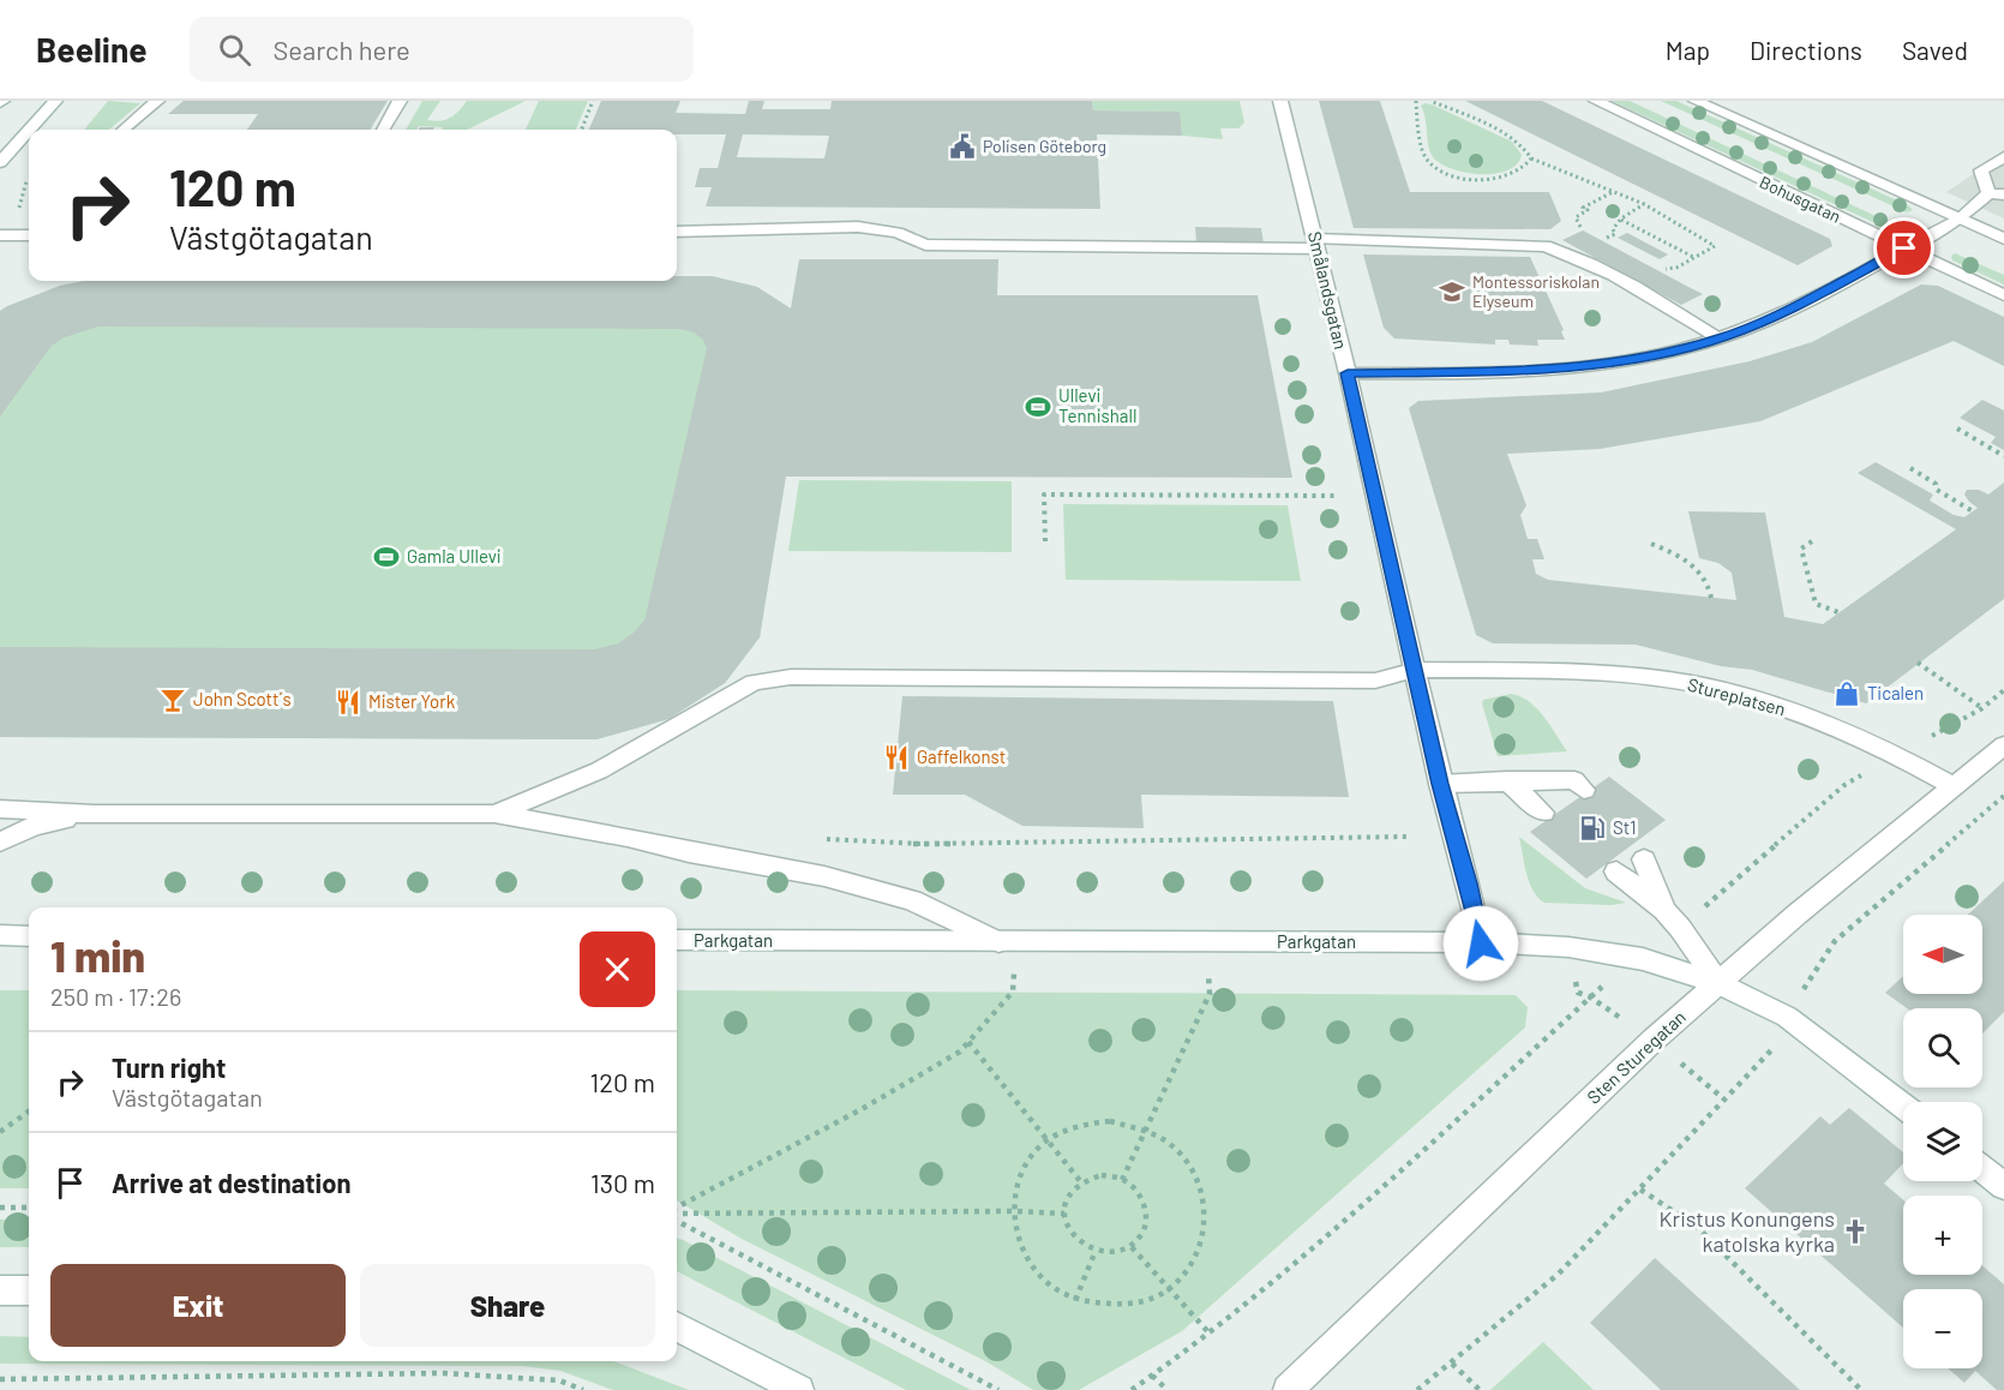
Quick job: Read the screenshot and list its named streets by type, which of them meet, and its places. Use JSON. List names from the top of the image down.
{
  "streets": {
    "street": [
      "Bohusgatan",
      "Smålandsgatan",
      "Stureplatsen",
      "Parkgatan",
      "Sten Sturegatan"
    ]
  },
  "crossings": [
    ["Smålandsgatan", "Stureplatsen"],
    ["Smålandsgatan", "Parkgatan"],
    ["Stureplatsen", "Sten Sturegatan"],
    ["Parkgatan", "Sten Sturegatan"]
  ],
  "places": {
    "public building": ["Polisen Göteborg"],
    "school or university": ["Montessoriskolan Elyseum"],
    "sports": ["Ullevi Tennishall", "Gamla Ullevi"],
    "shop": ["Ticalen"],
    "bar": ["John Scott´s"],
    "restaurant": ["Mister York", "Gaffelkonst"],
    "fuel station": ["St1"],
    "church": ["Kristus Konungens katolska kyrka"]
  },
  "north": "left",
  "page": {
    "header": "Beeline",
    "search": "Search here",
    "nav": ["Map", "Directions", "Saved"],
    "turn": ["120 m", "Västgötagatan"],
    "heading": ["1 min", "250 m · 17:26"],
    "map_buttons": ["+", "−"],
    "list": [
      {
        "name": "Turn right",
        "note": "Västgötagatan",
        "value": "120 m"
      },
      {
        "name": "Arrive at destination",
        "value": "130 m"
      }
    ],
    "buttons": ["Exit", "Share"]
  }
}
